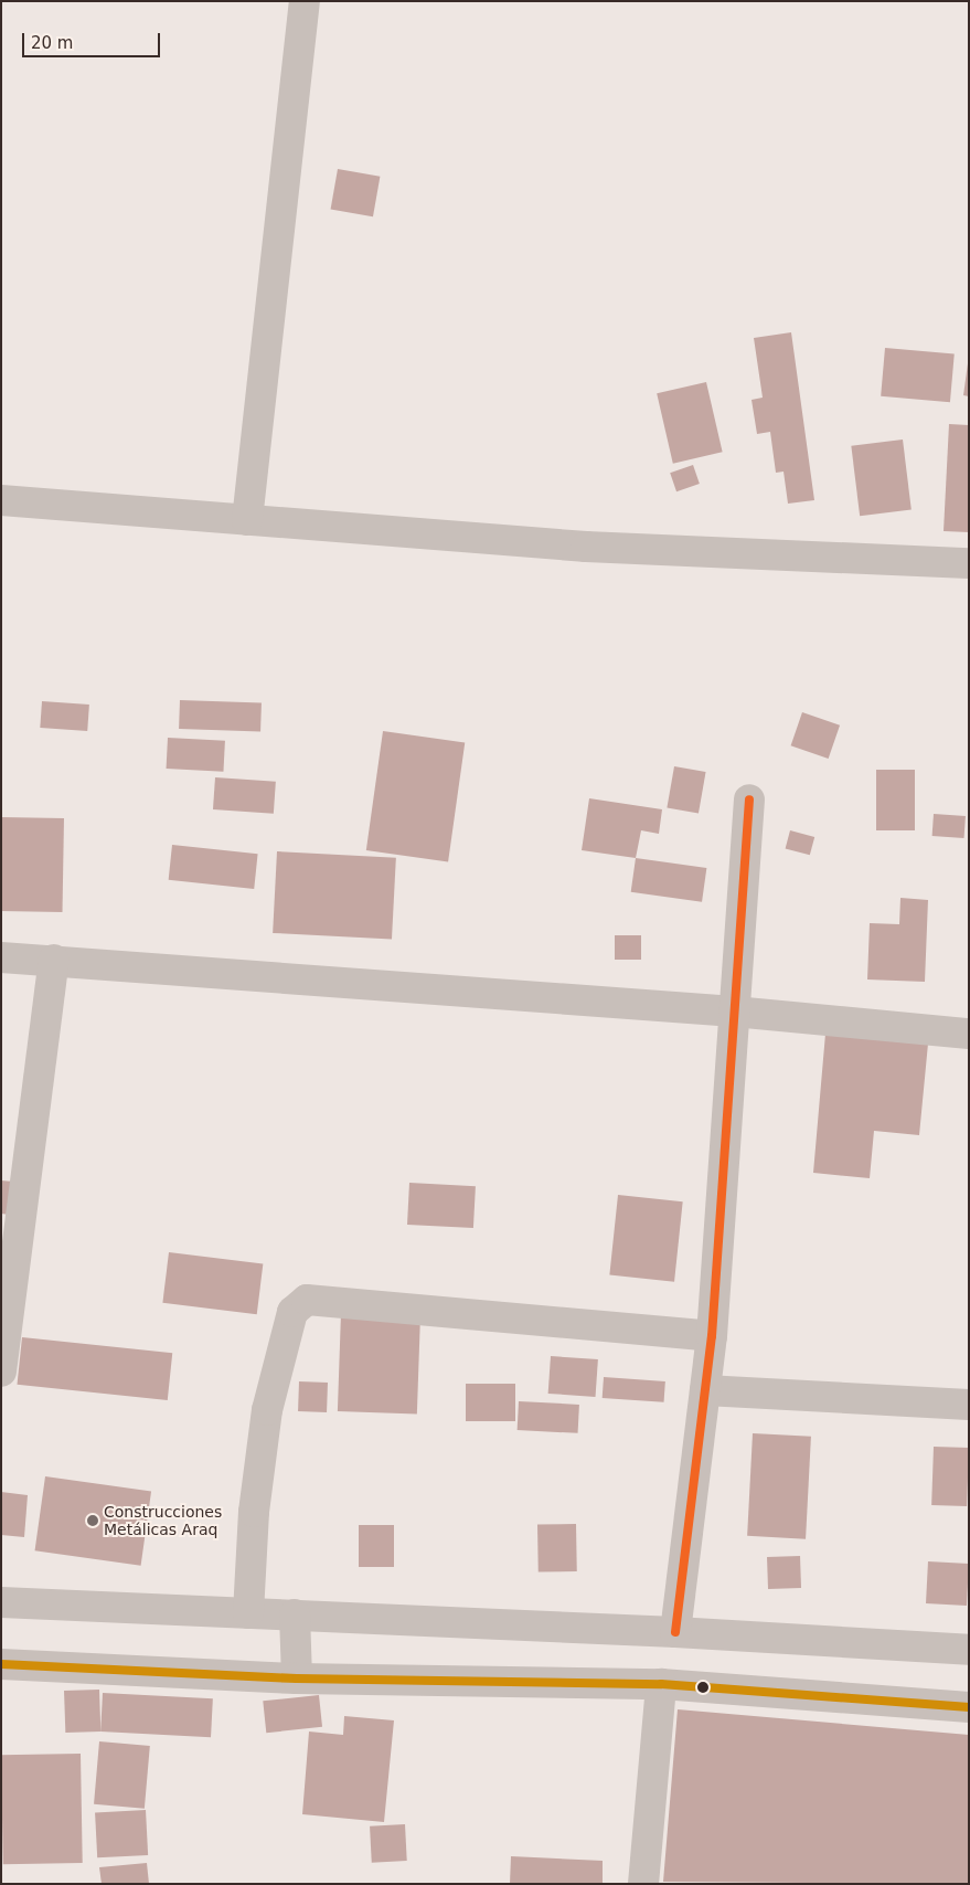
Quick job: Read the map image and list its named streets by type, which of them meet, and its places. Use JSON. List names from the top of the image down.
{
  "places": ["Construcciones Metálicas Araq"],
  "scale_bar": "20 m"
}
